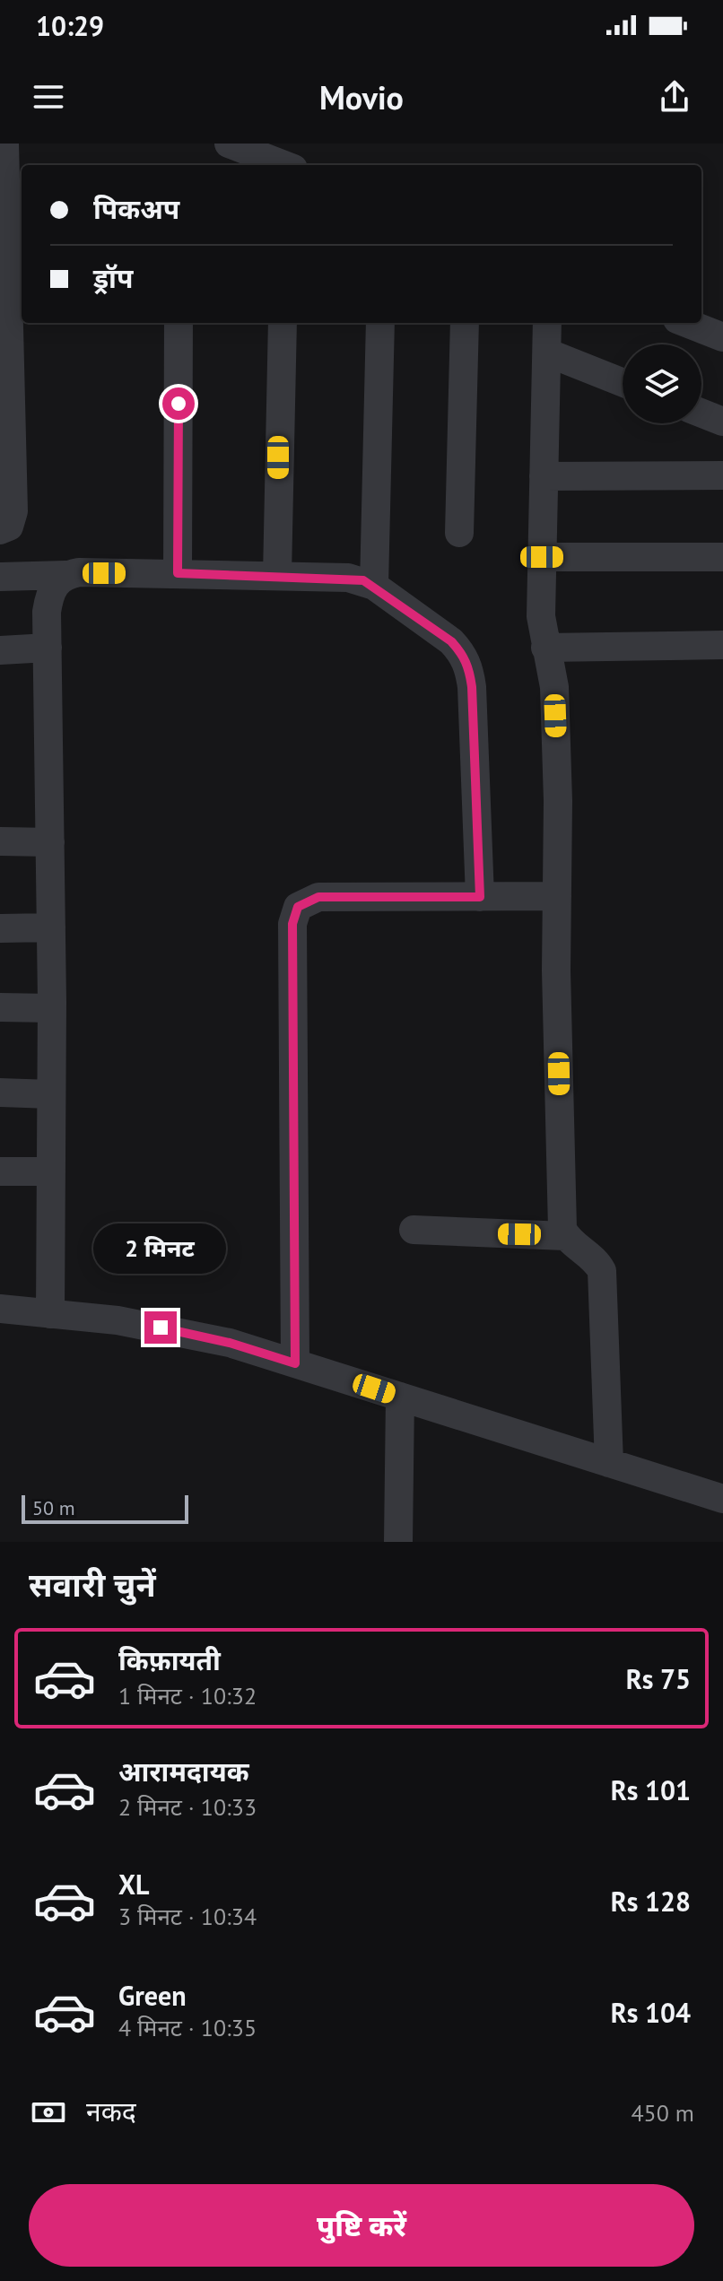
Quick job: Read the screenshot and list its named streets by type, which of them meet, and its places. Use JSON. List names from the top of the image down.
{
  "scale_bar": "50 m",
  "page": {
    "status": "10:29",
    "header": "Movio",
    "banner": ["पिकअप", "ड्रॉप"],
    "bubble": "2 मिनट",
    "scale": "50 m",
    "heading": "सवारी चुनें",
    "list": [
      {
        "name": "किफ़ायती",
        "note": "1 मिनट · 10:32",
        "value": "Rs 75"
      },
      {
        "name": "आरामदायक",
        "note": "2 मिनट · 10:33",
        "value": "Rs 101"
      },
      {
        "name": "XL",
        "note": "3 मिनट · 10:34",
        "value": "Rs 128"
      },
      {
        "name": "Green",
        "note": "4 मिनट · 10:35",
        "value": "Rs 104"
      }
    ],
    "pay": ["नकद", "450 m"],
    "buttons": "पुष्टि करें"
  }
}
